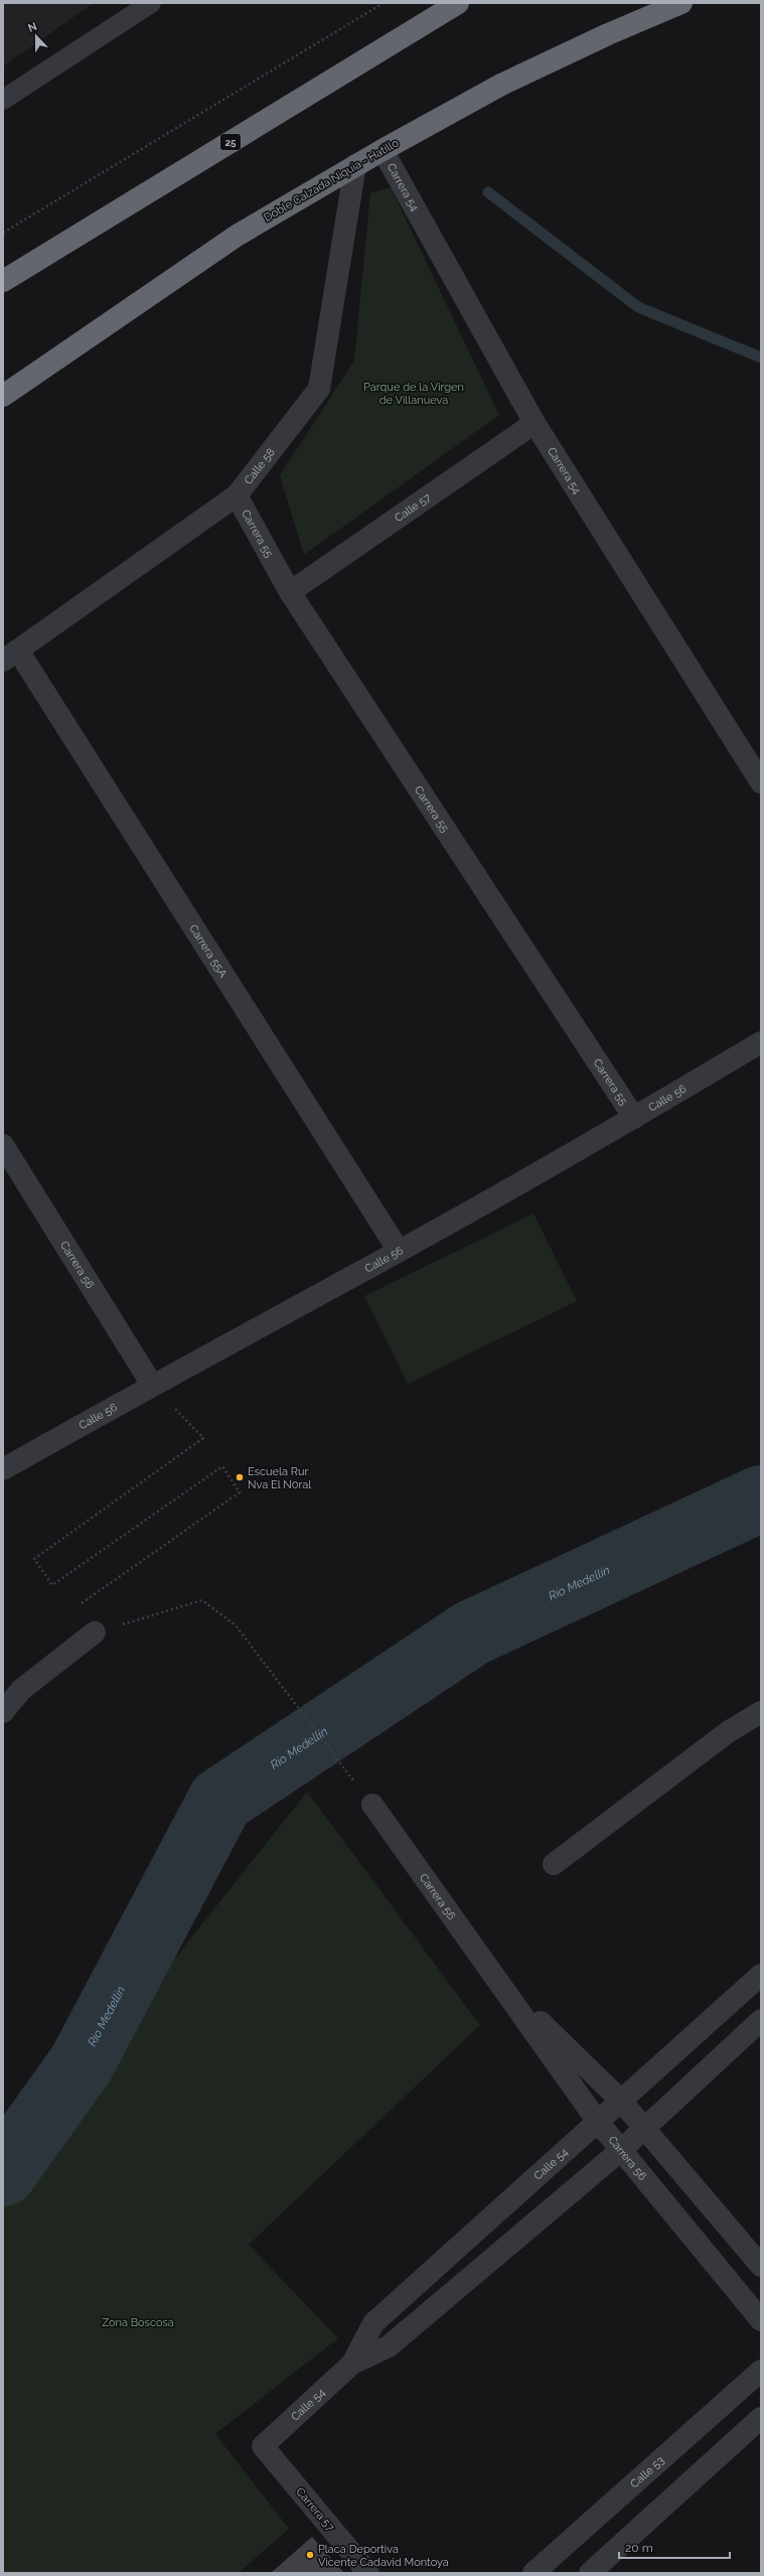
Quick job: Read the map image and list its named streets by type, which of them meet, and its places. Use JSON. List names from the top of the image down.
{
  "streets": {
    "highway": ["25", "Doble Calzada Niquia - Hatillo"],
    "street": [
      "Carrera 54",
      "Calle 58",
      "Calle 57",
      "Carrera 55",
      "Carrera 55A",
      "Calle 56",
      "Carrera 56",
      "Calle 54",
      "Calle 53",
      "Carrera 57"
    ]
  },
  "crossings": [
    ["Doble Calzada Niquia - Hatillo", "Carrera 54"],
    ["Doble Calzada Niquia - Hatillo", "Calle 58"],
    ["Carrera 54", "Calle 57"],
    ["Calle 58", "Carrera 55"],
    ["Calle 58", "Carrera 55A"],
    ["Calle 57", "Carrera 55"],
    ["Carrera 55", "Calle 56"],
    ["Carrera 55A", "Calle 56"],
    ["Calle 56", "Carrera 56"],
    ["Carrera 56", "Calle 54"],
    ["Calle 54", "Carrera 57"]
  ],
  "water": ["Río Medellín"],
  "parks": ["Parque de la Virgen de Villanueva", "Zona Boscosa"],
  "places": ["Escuela Rur Nva El N0ral", "Placa Deportiva Vicente Cadavid Montoya"],
  "scale_bar": "20 m",
  "north": "top"
}
